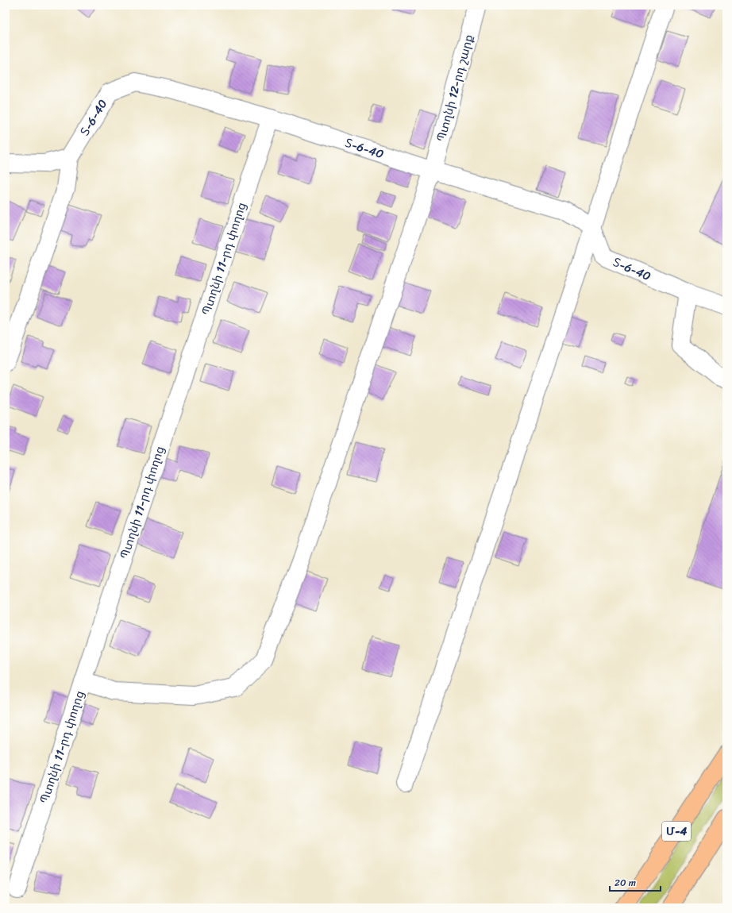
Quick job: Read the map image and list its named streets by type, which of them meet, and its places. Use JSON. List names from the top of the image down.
{
  "streets": {
    "highway": ["Մ-4"],
    "street": ["Պտղնի 12-րդ շարք", "Տ-6-40", "Պտղնի 11-րդ փողոց"]
  },
  "crossings": [
    ["Պտղնի 12-րդ շարք", "Տ-6-40"],
    ["Պտղնի 12-րդ շարք", "Պտղնի 11-րդ փողոց"],
    ["Տ-6-40", "Պտղնի 11-րդ փողոց"]
  ],
  "scale_bar": "20 m"
}
